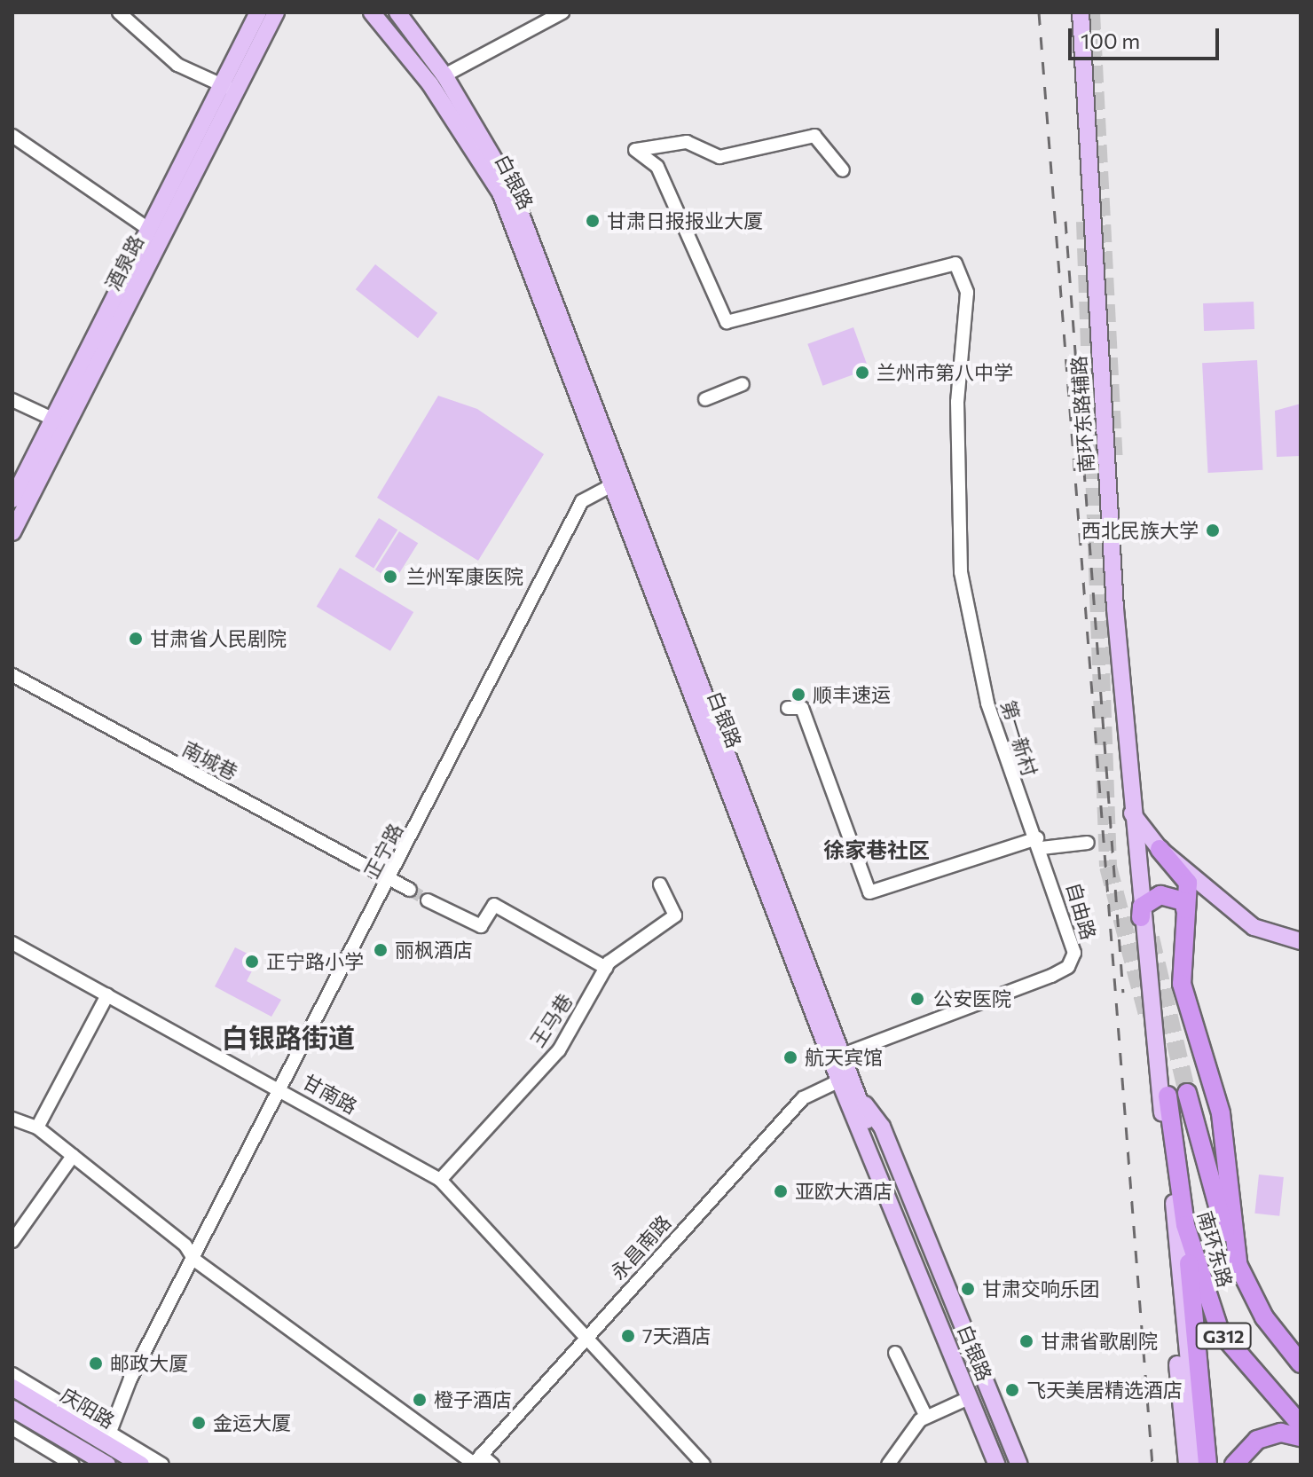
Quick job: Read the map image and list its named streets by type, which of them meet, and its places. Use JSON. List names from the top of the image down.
{
  "streets": {
    "highway": ["南环东路", "G312"],
    "main road": [
      "白银路",
      "酒泉路",
      "南环东路辅路",
      "庆阳路"
    ],
    "street": [
      "第一新村",
      "南城巷",
      "正宁路",
      "自由路",
      "王马巷",
      "甘南路",
      "永昌南路"
    ]
  },
  "crossings": [
    ["白银路", "正宁路"],
    ["白银路", "自由路"],
    ["白银路", "永昌南路"],
    ["第一新村", "自由路"],
    ["南城巷", "正宁路"],
    ["正宁路", "甘南路"],
    ["正宁路", "庆阳路"],
    ["王马巷", "甘南路"],
    ["甘南路", "永昌南路"]
  ],
  "districts": ["徐家巷社区", "白银路街道"],
  "places": [
    "甘肃日报报业大厦",
    "兰州市第八中学",
    "西北民族大学",
    "兰州军康医院",
    "甘肃省人民剧院",
    "顺丰速运",
    "丽枫酒店",
    "正宁路小学",
    "公安医院",
    "航天宾馆",
    "亚欧大酒店",
    "甘肃交响乐团",
    "7天酒店",
    "甘肃省歌剧院",
    "邮政大厦",
    "飞天美居精选酒店",
    "橙子酒店",
    "金运大厦"
  ],
  "scale_bar": "100 m"
}
